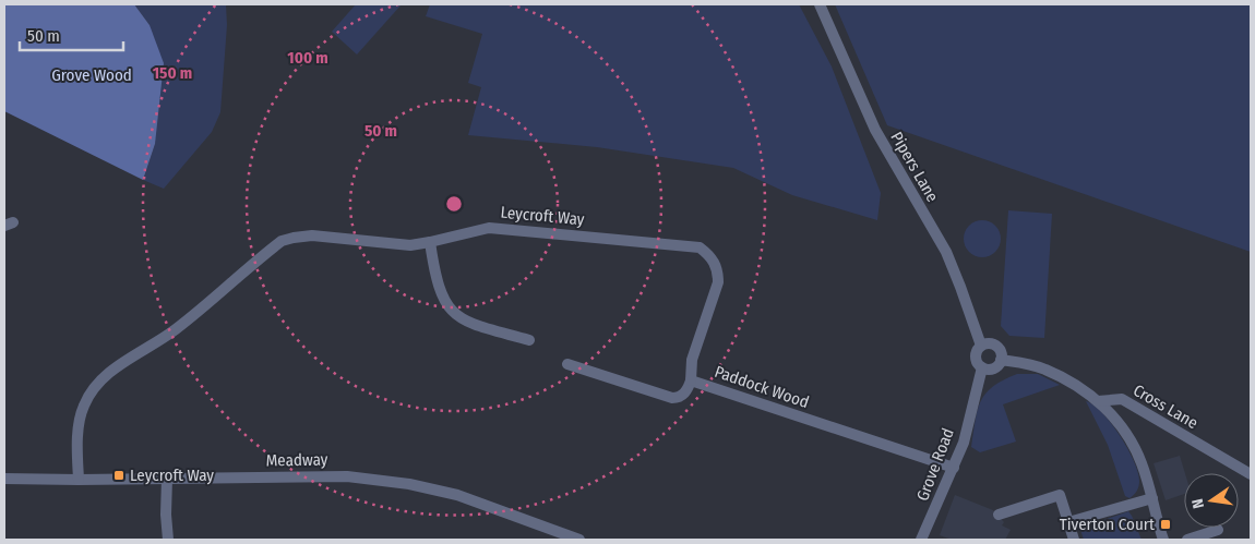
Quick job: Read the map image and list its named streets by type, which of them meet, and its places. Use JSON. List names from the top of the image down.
{
  "streets": {
    "street": [
      "Pipers Lane",
      "Leycroft Way",
      "Paddock Wood",
      "Cross Lane",
      "Meadway",
      "Grove Road"
    ]
  },
  "crossings": [
    ["Pipers Lane", "Grove Road"],
    ["Leycroft Way", "Paddock Wood"],
    ["Leycroft Way", "Meadway"],
    ["Paddock Wood", "Grove Road"]
  ],
  "parks": ["Grove Wood"],
  "places": {
    "transit": ["Leycroft Way", "Tiverton Court"]
  },
  "scale_bar": "50 m",
  "north": "left",
  "rings": ["100 m", "150 m", "50 m"]
}
